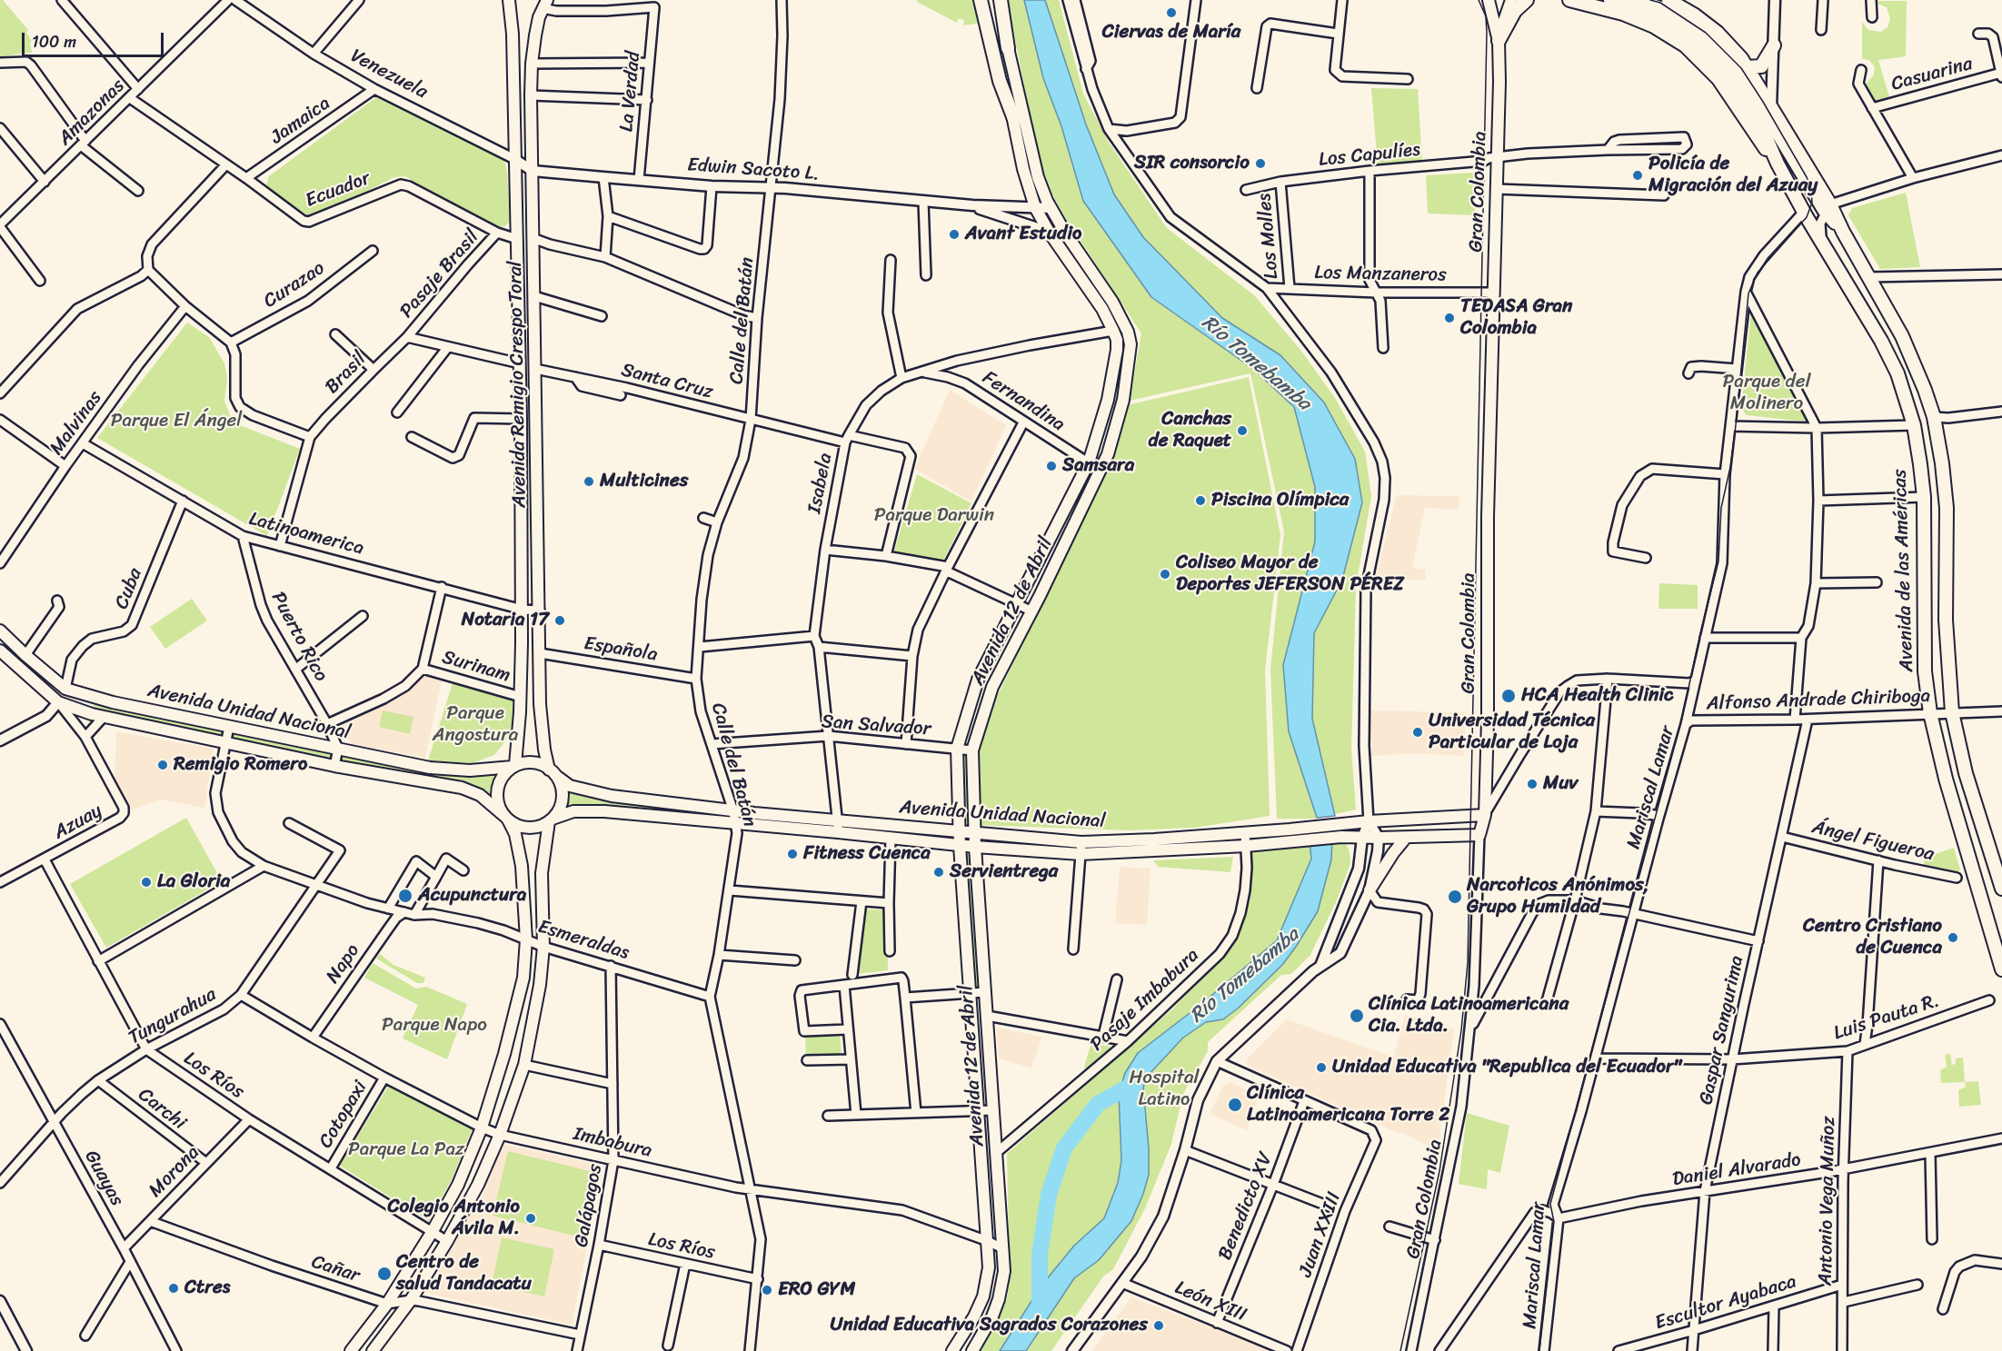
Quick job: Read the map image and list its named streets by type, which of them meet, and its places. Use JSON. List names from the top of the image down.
{
  "streets": {
    "main road": [
      "Gran Colombia",
      "Avenida Remigio Crespo Toral",
      "Avenida de las Américas",
      "Avenida 12 de Abril",
      "Avenida Unidad Nacional"
    ],
    "street": [
      "Venezuela",
      "Casuarina",
      "La Verdad",
      "Amazonas",
      "Jamaica",
      "Los Capulíes",
      "Edwin Sacoto L.",
      "Ecuador",
      "Los Molles",
      "Pasaje Brasil",
      "Los Manzaneros",
      "Curazao",
      "Calle del Batán",
      "Brasil",
      "Santa Cruz",
      "Fernandina",
      "Malvinas",
      "Isabela",
      "Latinoamerica",
      "Cuba",
      "Puerto Rico",
      "Española",
      "Surinam",
      "Alfonso Andrade Chiriboga",
      "San Salvador",
      "Mariscal Lamar",
      "Azuay",
      "Ángel Figueroa",
      "Esmeraldas",
      "Napo",
      "Pasaje Imbabura",
      "Tungurahua",
      "Luis Pauta R.",
      "Gaspar Sangurima",
      "Los Ríos",
      "Carchi",
      "Cotopaxi",
      "Imbabura",
      "Daniel Alvarado",
      "Morona",
      "Guayas",
      "Antonio Vega Muñoz",
      "Galápagos",
      "Benedicto XV",
      "Juan XXIII",
      "Cañar",
      "León XIII",
      "Escultor Ayabaca"
    ]
  },
  "crossings": [
    ["Venezuela", "Jamaica"],
    ["Venezuela", "Edwin Sacoto L."],
    ["Venezuela", "Avenida Remigio Crespo Toral"],
    ["La Verdad", "Edwin Sacoto L."],
    ["La Verdad", "Avenida Remigio Crespo Toral"],
    ["Amazonas", "Ecuador"],
    ["Jamaica", "Ecuador"],
    ["Los Capulíes", "Gran Colombia"],
    ["Los Capulíes", "Los Molles"],
    ["Edwin Sacoto L.", "Calle del Batán"],
    ["Edwin Sacoto L.", "Avenida Remigio Crespo Toral"],
    ["Edwin Sacoto L.", "Avenida 12 de Abril"],
    ["Ecuador", "Pasaje Brasil"],
    ["Ecuador", "Avenida Remigio Crespo Toral"],
    ["Gran Colombia", "Los Manzaneros"],
    ["Gran Colombia", "Avenida Unidad Nacional"],
    ["Los Molles", "Los Manzaneros"],
    ["Pasaje Brasil", "Brasil"],
    ["Calle del Batán", "Santa Cruz"],
    ["Calle del Batán", "Española"],
    ["Calle del Batán", "Avenida Unidad Nacional"],
    ["Calle del Batán", "San Salvador"],
    ["Calle del Batán", "Esmeraldas"],
    ["Calle del Batán", "Los Ríos"],
    ["Calle del Batán", "Imbabura"],
    ["Brasil", "Latinoamerica"],
    ["Santa Cruz", "Avenida Remigio Crespo Toral"],
    ["Santa Cruz", "Isabela"],
    ["Avenida Remigio Crespo Toral", "Latinoamerica"],
    ["Avenida Remigio Crespo Toral", "Española"],
    ["Avenida Remigio Crespo Toral", "Surinam"],
    ["Avenida Remigio Crespo Toral", "Avenida Unidad Nacional"],
    ["Fernandina", "Isabela"],
    ["Fernandina", "Avenida 12 de Abril"],
    ["Malvinas", "Latinoamerica"],
    ["Isabela", "Avenida 12 de Abril"],
    ["Isabela", "Avenida Unidad Nacional"],
    ["Isabela", "San Salvador"],
    ["Latinoamerica", "Cuba"],
    ["Latinoamerica", "Puerto Rico"],
    ["Avenida de las Américas", "Alfonso Andrade Chiriboga"],
    ["Avenida de las Américas", "Mariscal Lamar"],
    ["Cuba", "Avenida Unidad Nacional"],
    ["Avenida 12 de Abril", "Avenida Unidad Nacional"],
    ["Avenida 12 de Abril", "San Salvador"],
    ["Avenida 12 de Abril", "Pasaje Imbabura"],
    ["Avenida 12 de Abril", "Imbabura"],
    ["Puerto Rico", "Avenida Unidad Nacional"],
    ["Alfonso Andrade Chiriboga", "Mariscal Lamar"],
    ["Alfonso Andrade Chiriboga", "Gaspar Sangurima"],
    ["Avenida Unidad Nacional", "Azuay"],
    ["Avenida Unidad Nacional", "Esmeraldas"],
    ["Avenida Unidad Nacional", "Pasaje Imbabura"],
    ["Mariscal Lamar", "Luis Pauta R."],
    ["Mariscal Lamar", "Daniel Alvarado"],
    ["Azuay", "Los Ríos"],
    ["Ángel Figueroa", "Gaspar Sangurima"],
    ["Esmeraldas", "Napo"],
    ["Esmeraldas", "Tungurahua"],
    ["Esmeraldas", "Galápagos"],
    ["Napo", "Imbabura"],
    ["Tungurahua", "Los Ríos"],
    ["Tungurahua", "Carchi"],
    ["Tungurahua", "Imbabura"],
    ["Tungurahua", "Guayas"],
    ["Luis Pauta R.", "Gaspar Sangurima"],
    ["Luis Pauta R.", "Antonio Vega Muñoz"],
    ["Gaspar Sangurima", "Daniel Alvarado"],
    ["Gaspar Sangurima", "Escultor Ayabaca"],
    ["Los Ríos", "Cotopaxi"],
    ["Los Ríos", "Morona"],
    ["Los Ríos", "Galápagos"],
    ["Carchi", "Morona"],
    ["Cotopaxi", "Imbabura"],
    ["Imbabura", "Galápagos"],
    ["Daniel Alvarado", "Antonio Vega Muñoz"],
    ["Morona", "Guayas"],
    ["Morona", "Cañar"],
    ["Antonio Vega Muñoz", "Escultor Ayabaca"],
    ["Galápagos", "Cañar"],
    ["Benedicto XV", "Juan XXIII"],
    ["Benedicto XV", "León XIII"]
  ],
  "water": ["Río Tomebamba"],
  "parks": [
    "Parque del Molinero",
    "Parque El Ángel",
    "Parque Darwin",
    "Parque Angostura",
    "Parque Napo",
    "Hospital Latino",
    "Parque La Paz"
  ],
  "places": [
    "Ciervas de María",
    "SIR consorcio",
    "Policía de Migración del Azuay",
    "Avant Estudio",
    "TEDASA Gran Colombia",
    "Canchas de Raquet",
    "Samsara",
    "Multicines",
    "Piscina Olímpica",
    "Coliseo Mayor de Deportes JEFERSON PÉREZ",
    "Notaria 17",
    "HCA Health Clinic",
    "Universidad Técnica Particular de Loja",
    "Remigio Romero",
    "Muv",
    "Fitness Cuenca",
    "Servientrega",
    "La Gloria",
    "Acupunctura",
    "Narcoticos Anónimos, Grupo Humildad",
    "Centro Cristiano de Cuenca",
    "Clínica Latinoamericana Cia. Ltda.",
    "Unidad Educativa \"Republica del Ecuador\"",
    "Clínica Latinoamericana Torre 2",
    "Colegio Antonio Ávila M.",
    "Centro de salud Tandacatu",
    "Ctres",
    "ERO GYM",
    "Unidad Educativa Sagrados Corazones"
  ],
  "scale_bar": "100 m"
}
